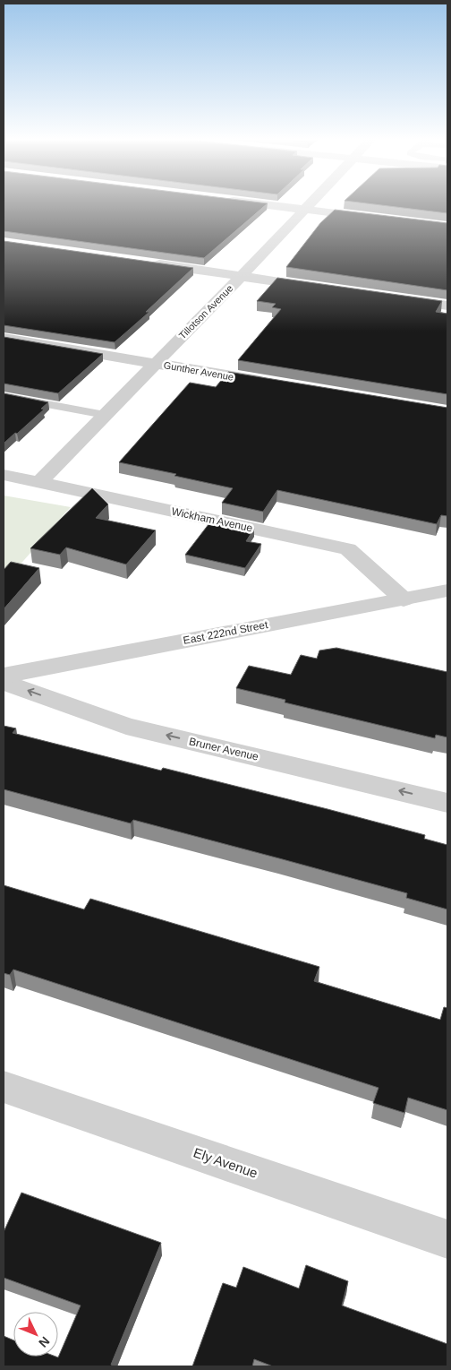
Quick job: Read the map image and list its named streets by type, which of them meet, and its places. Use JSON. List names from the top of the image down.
{
  "streets": {
    "street": [
      "Tillotson Avenue",
      "Gunther Avenue",
      "Wickham Avenue",
      "East 222nd Street",
      "Bruner Avenue",
      "Ely Avenue"
    ]
  },
  "crossings": [
    ["Tillotson Avenue", "Gunther Avenue"],
    ["Tillotson Avenue", "Wickham Avenue"],
    ["Wickham Avenue", "East 222nd Street"]
  ],
  "one_way": ["Bruner Avenue"],
  "north": "bottom right"
}
